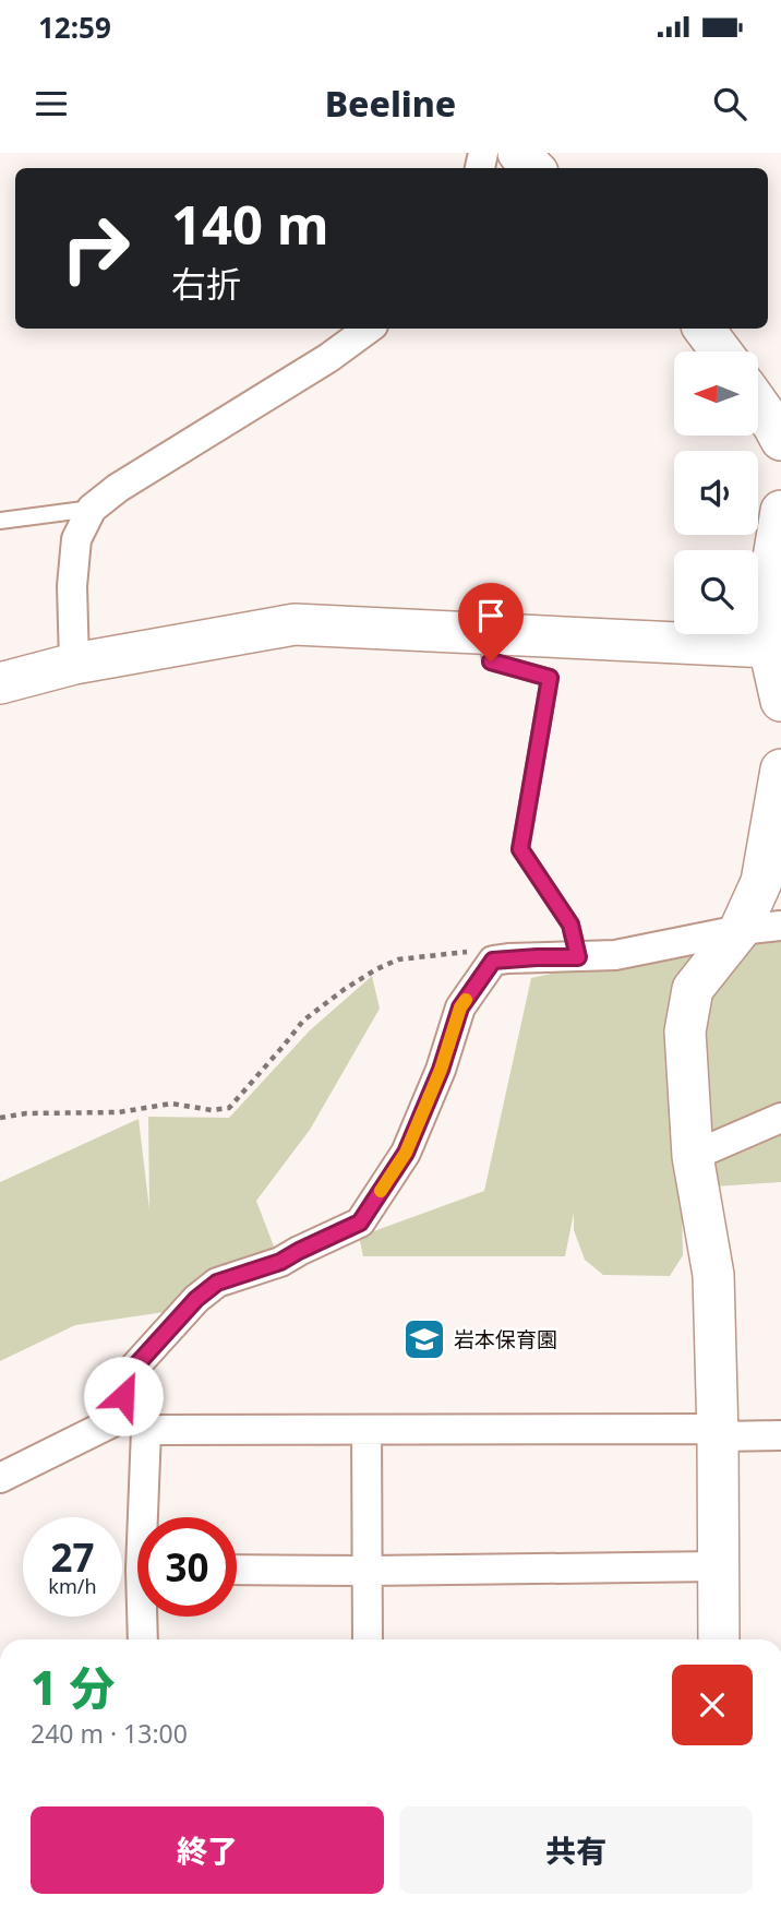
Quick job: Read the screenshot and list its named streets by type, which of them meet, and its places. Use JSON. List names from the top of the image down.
{
  "places": {
    "school or university": ["岩本保育園"]
  },
  "north": "left",
  "page": {
    "status": "12:59",
    "header": "Beeline",
    "turn": ["140 m", "右折"],
    "speed": "27 km/h",
    "limit": "30",
    "heading": ["1 分", "240 m · 13:00"],
    "buttons": ["終了", "共有"]
  }
}
